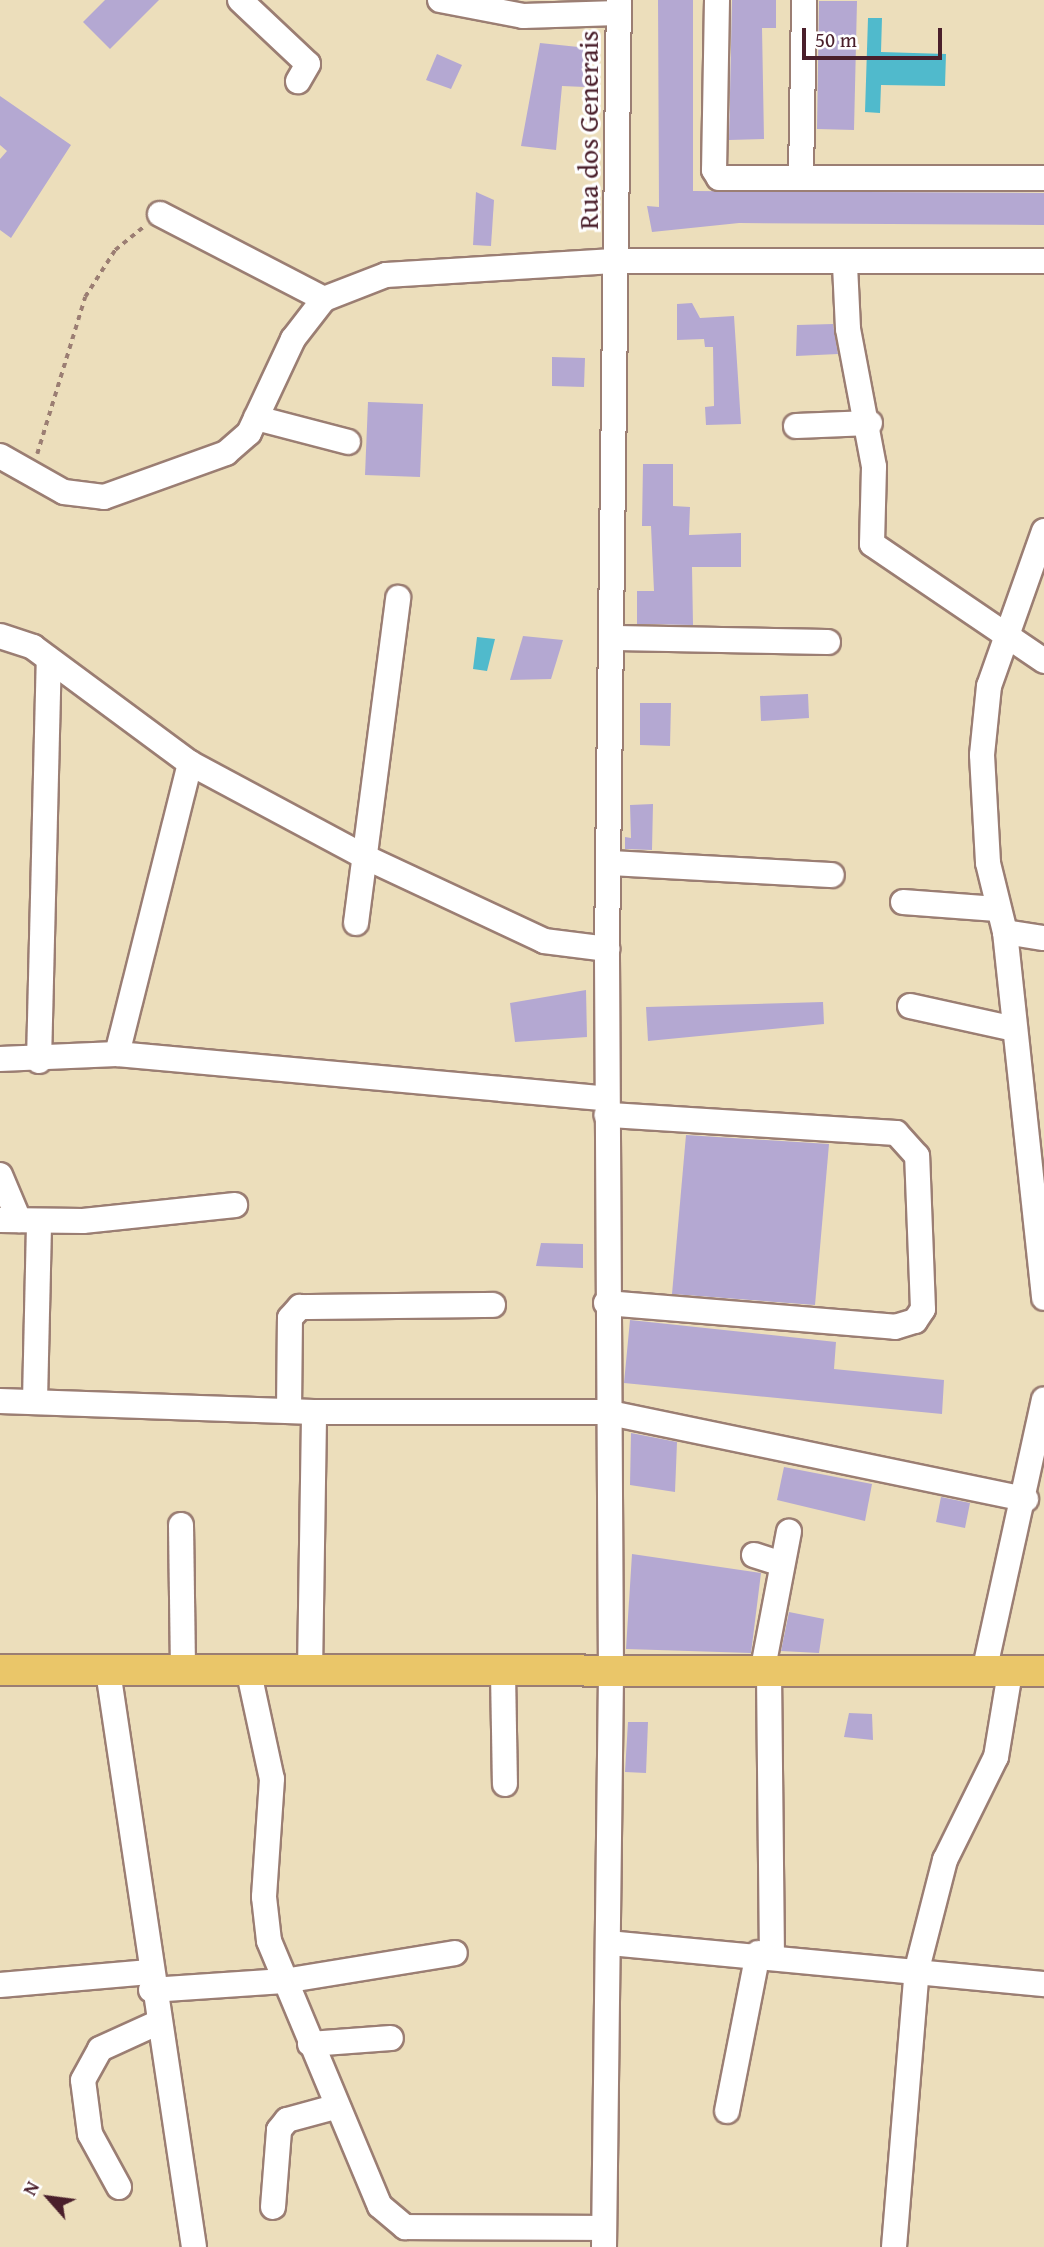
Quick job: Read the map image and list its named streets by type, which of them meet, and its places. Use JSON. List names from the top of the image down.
{
  "streets": {
    "street": ["Rua dos Generais"]
  },
  "scale_bar": "50 m",
  "north": "top left"
}
